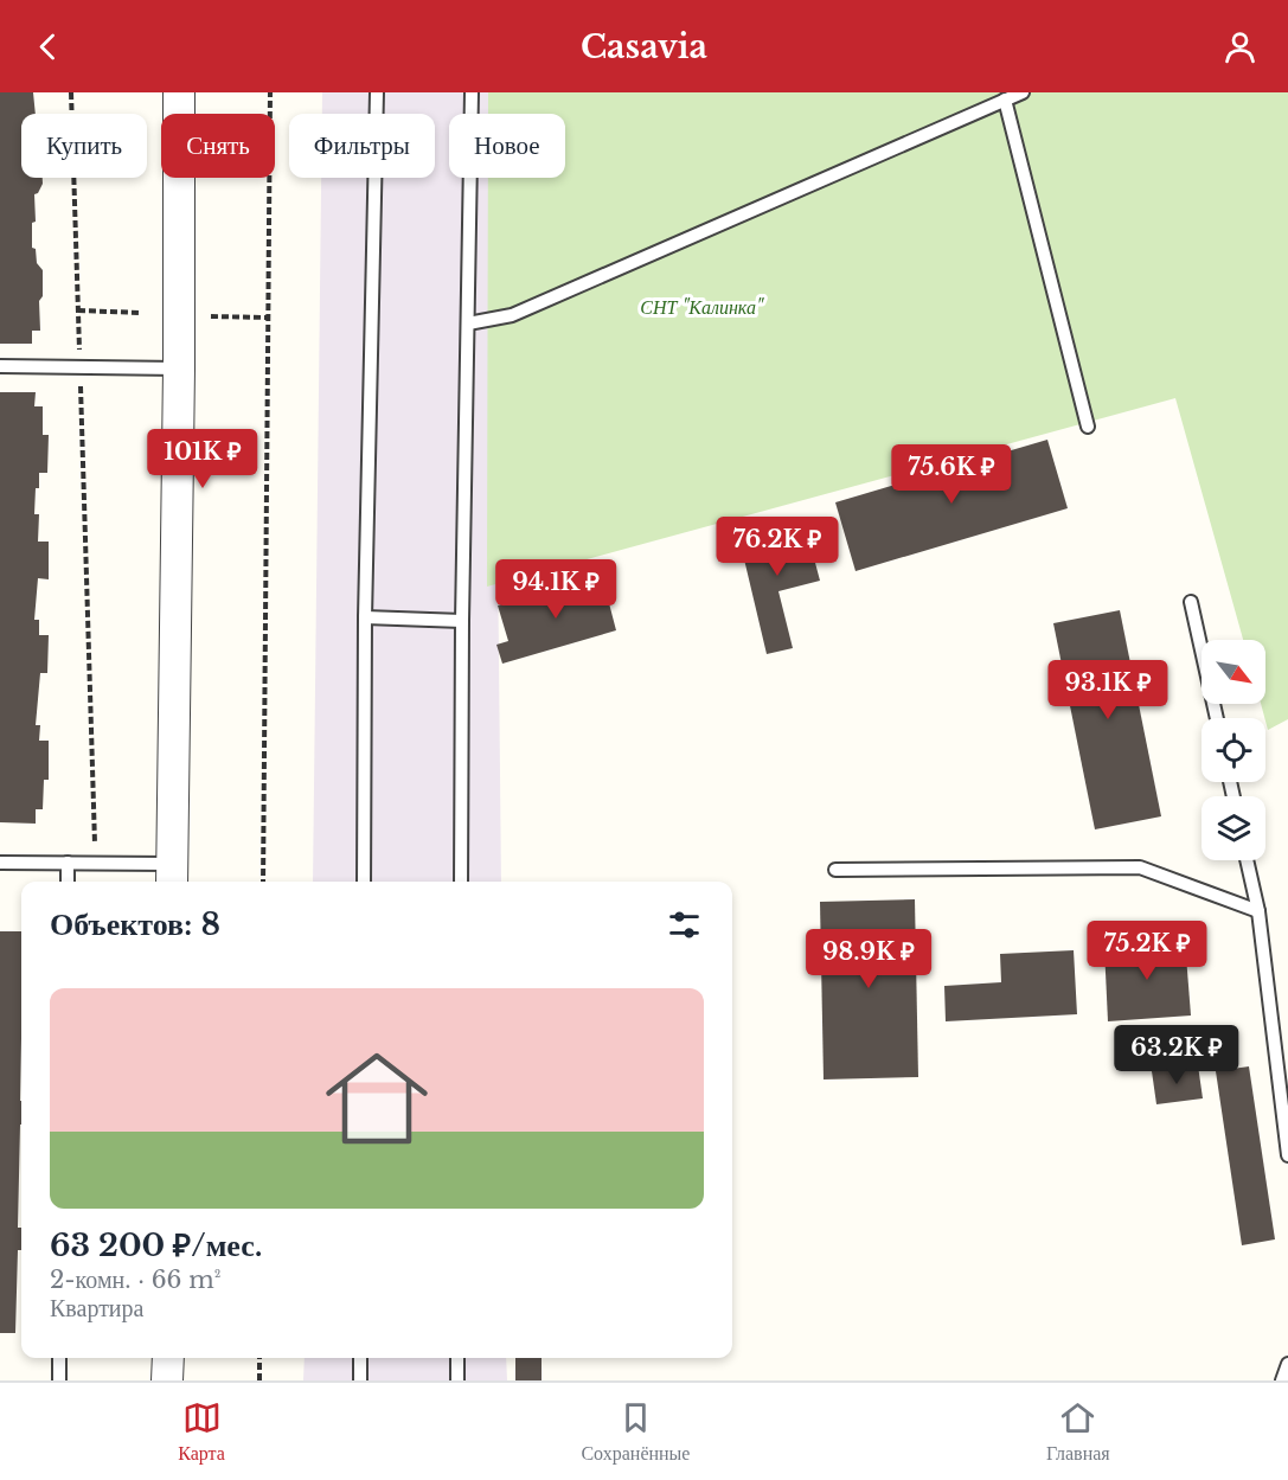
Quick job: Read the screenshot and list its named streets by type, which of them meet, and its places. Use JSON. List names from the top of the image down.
{
  "parks": ["СНТ \"Калинка\""],
  "north": "bottom right",
  "page": {
    "header": "Casavia",
    "chip": [
      "Купить",
      "Снять",
      "Фильтры",
      "Новое"
    ],
    "price": [
      "101K ₽",
      "75.6K ₽",
      "76.2K ₽",
      "94.1K ₽",
      "93.1K ₽",
      "75.2K ₽",
      "98.9K ₽",
      "63.2K ₽"
    ],
    "heading": "Объектов: 8",
    "list": [
      {
        "name": "63 200 ₽/мес.",
        "note": "2-комн. · 66 m² · Квартира"
      }
    ],
    "tabs": ["Карта", "Сохранённые", "Главная"]
  }
}
